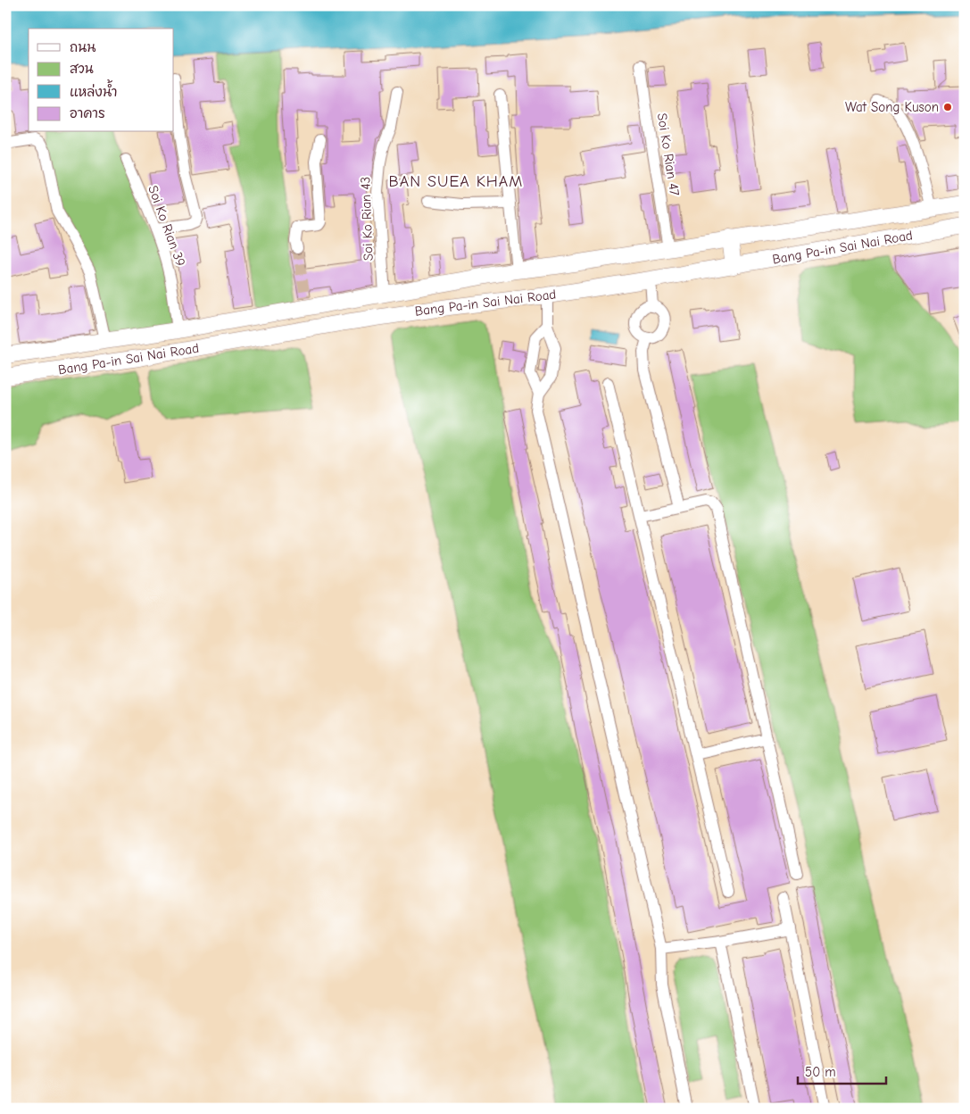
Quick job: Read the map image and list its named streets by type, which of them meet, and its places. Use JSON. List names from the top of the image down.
{
  "streets": {
    "main road": ["Bang Pa-in Sai Nai Road"],
    "street": ["Soi Ko Rian 47", "Soi Ko Rian 43", "Soi Ko Rian 39"]
  },
  "crossings": [
    ["Soi Ko Rian 47", "Bang Pa-in Sai Nai Road"],
    ["Soi Ko Rian 43", "Bang Pa-in Sai Nai Road"],
    ["Soi Ko Rian 39", "Bang Pa-in Sai Nai Road"]
  ],
  "districts": ["BAN SUEA KHAM"],
  "places": ["Wat Song Kuson"],
  "legend": [
    "ถนน",
    "สวน",
    "แหล่งน้ำ",
    "อาคาร"
  ],
  "scale_bar": "50 m"
}
